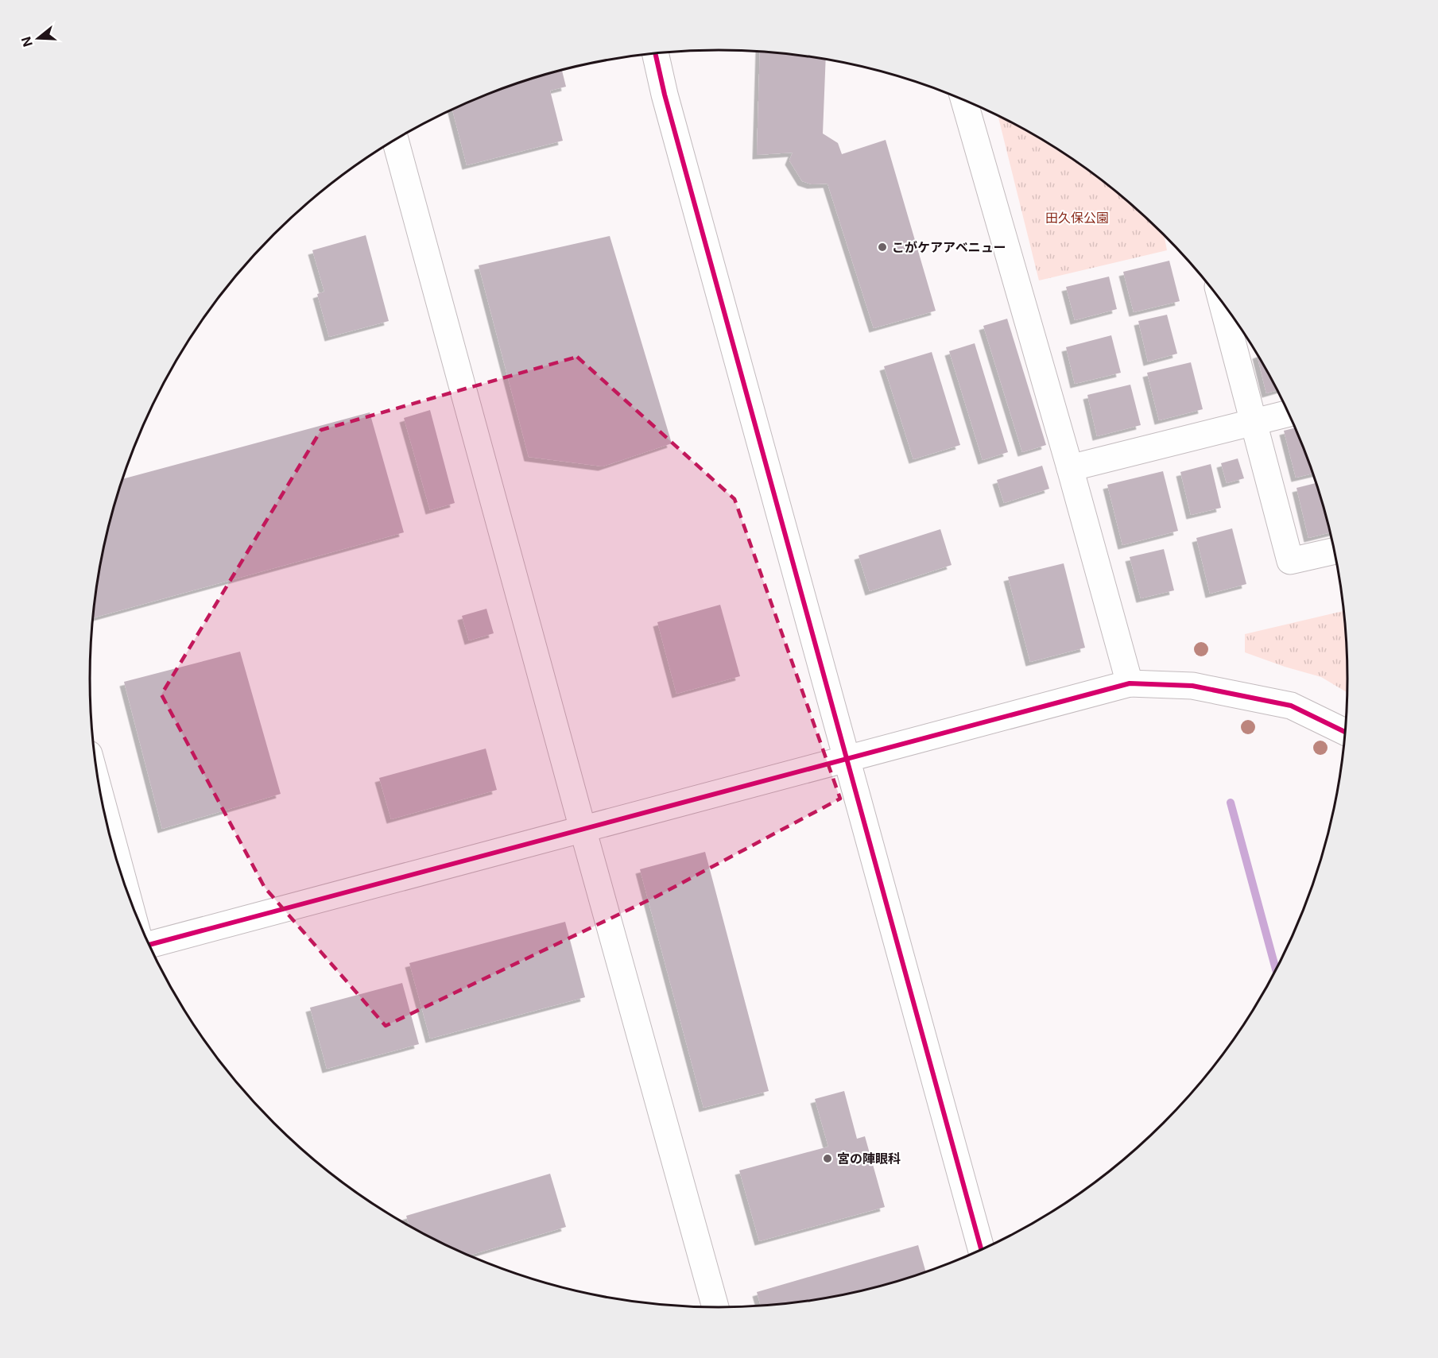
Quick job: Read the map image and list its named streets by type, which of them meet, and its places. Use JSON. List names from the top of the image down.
{
  "parks": ["田久保公園"],
  "places": ["こがケアアベニュー", "宮の陣眼科"],
  "north": "left"
}
